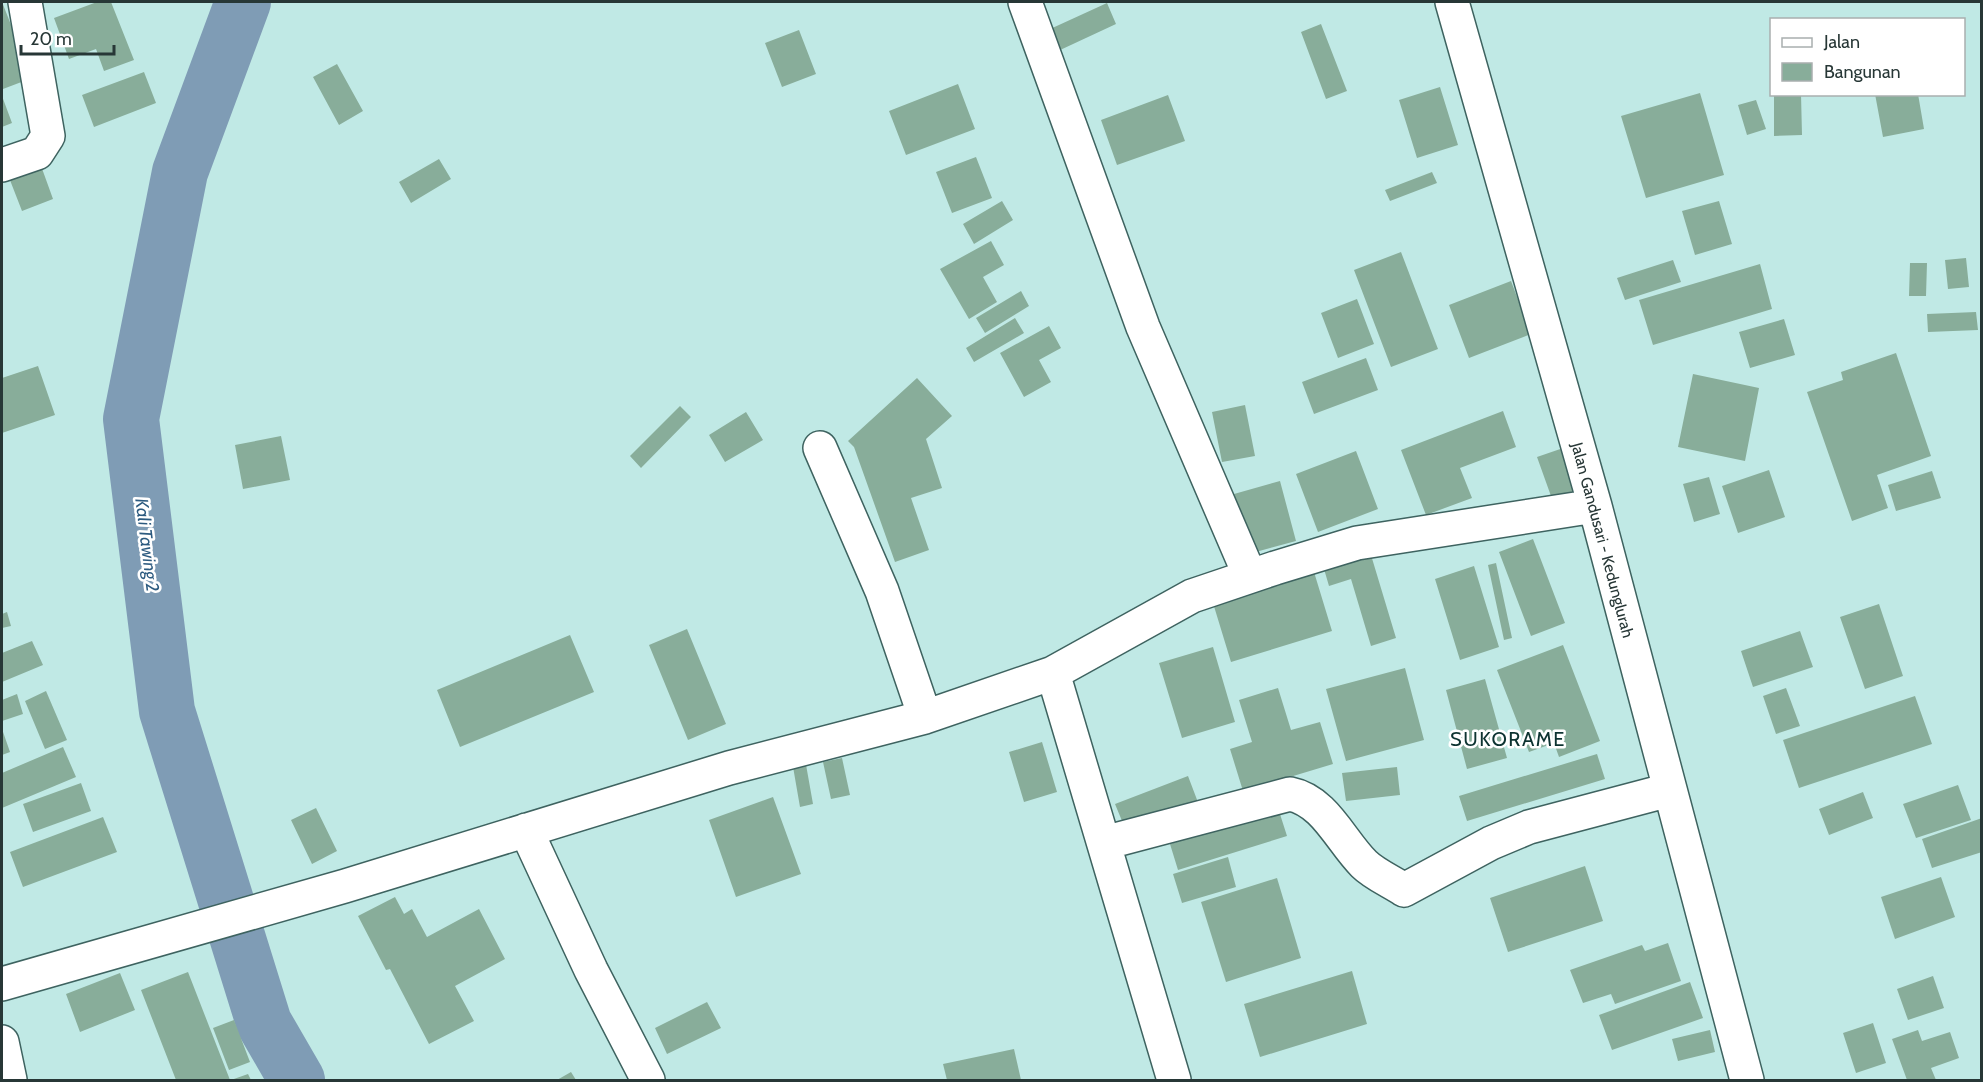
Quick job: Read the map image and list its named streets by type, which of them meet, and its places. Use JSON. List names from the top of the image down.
{
  "streets": {
    "street": ["Jalan Gandusari - Kedunglurah"]
  },
  "districts": ["SUKORAME"],
  "water": ["Kali Tawing 2"],
  "legend": ["Jalan", "Bangunan"],
  "scale_bar": "20 m"
}
